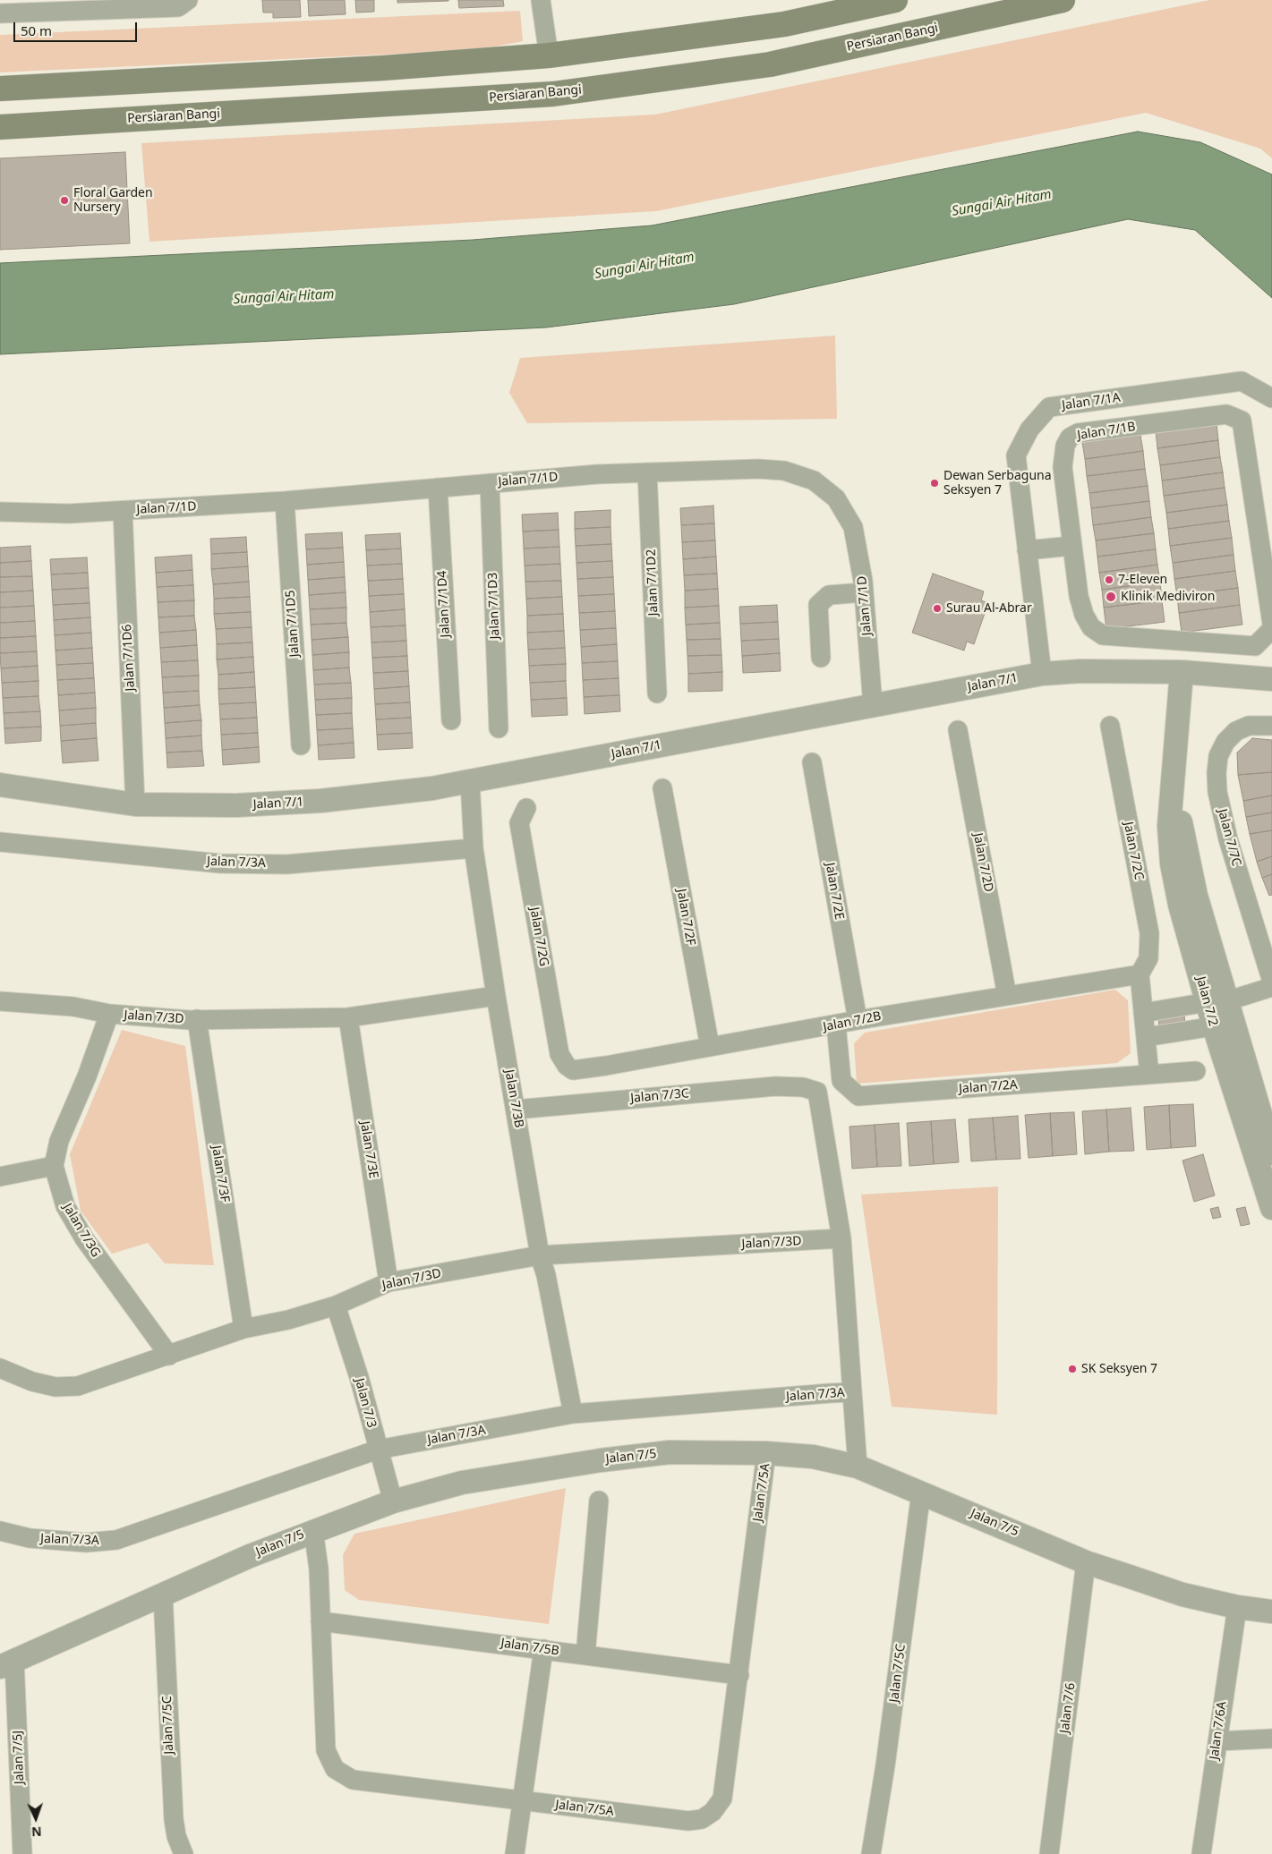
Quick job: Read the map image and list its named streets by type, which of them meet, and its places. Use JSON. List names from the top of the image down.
{
  "streets": {
    "main road": ["Persiaran Bangi"],
    "street": [
      "Jalan 7/1A",
      "Jalan 7/1B",
      "Jalan 7/1D",
      "Jalan 7/1D2",
      "Jalan 7/1D4",
      "Jalan 7/1D3",
      "Jalan 7/1D5",
      "Jalan 7/1D6",
      "Jalan 7/1",
      "Jalan 7/7C",
      "Jalan 7/2C",
      "Jalan 7/3A",
      "Jalan 7/2D",
      "Jalan 7/2E",
      "Jalan 7/2F",
      "Jalan 7/2G",
      "Jalan 7/2",
      "Jalan 7/3D",
      "Jalan 7/2B",
      "Jalan 7/2A",
      "Jalan 7/3C",
      "Jalan 7/3B",
      "Jalan 7/3E",
      "Jalan 7/3F",
      "Jalan 7/3G",
      "Jalan 7/3",
      "Jalan 7/5",
      "Jalan 7/5A",
      "Jalan 7/5B",
      "Jalan 7/5C",
      "Jalan 7/6",
      "Jalan 7/6A",
      "Jalan 7/5J"
    ]
  },
  "crossings": [
    ["Jalan 7/1A", "Jalan 7/1"],
    ["Jalan 7/1D", "Jalan 7/1D2"],
    ["Jalan 7/1D", "Jalan 7/1D4"],
    ["Jalan 7/1D", "Jalan 7/1D3"],
    ["Jalan 7/1D", "Jalan 7/1D5"],
    ["Jalan 7/1D", "Jalan 7/1D6"],
    ["Jalan 7/1D", "Jalan 7/1"],
    ["Jalan 7/1D6", "Jalan 7/1"],
    ["Jalan 7/1", "Jalan 7/2"],
    ["Jalan 7/1", "Jalan 7/3B"],
    ["Jalan 7/2C", "Jalan 7/2B"],
    ["Jalan 7/3A", "Jalan 7/3B"],
    ["Jalan 7/3A", "Jalan 7/3"],
    ["Jalan 7/3A", "Jalan 7/5"],
    ["Jalan 7/2D", "Jalan 7/2B"],
    ["Jalan 7/2E", "Jalan 7/2B"],
    ["Jalan 7/2F", "Jalan 7/2B"],
    ["Jalan 7/2G", "Jalan 7/2B"],
    ["Jalan 7/3D", "Jalan 7/3C"],
    ["Jalan 7/3D", "Jalan 7/3B"],
    ["Jalan 7/3D", "Jalan 7/3E"],
    ["Jalan 7/3D", "Jalan 7/3F"],
    ["Jalan 7/3D", "Jalan 7/3G"],
    ["Jalan 7/3D", "Jalan 7/3"],
    ["Jalan 7/2B", "Jalan 7/2A"],
    ["Jalan 7/3C", "Jalan 7/3B"],
    ["Jalan 7/3", "Jalan 7/5"],
    ["Jalan 7/5", "Jalan 7/5A"],
    ["Jalan 7/5", "Jalan 7/5C"],
    ["Jalan 7/5", "Jalan 7/6"],
    ["Jalan 7/5", "Jalan 7/6A"],
    ["Jalan 7/5", "Jalan 7/5J"],
    ["Jalan 7/5A", "Jalan 7/5B"]
  ],
  "water": ["Sungai Air Hitam"],
  "places": [
    "Floral Garden Nursery",
    "Dewan Serbaguna Seksyen 7",
    "7-Eleven",
    "Klinik Mediviron",
    "Surau Al-Abrar",
    "SK Seksyen 7"
  ],
  "scale_bar": "50 m",
  "north": "bottom"
}
